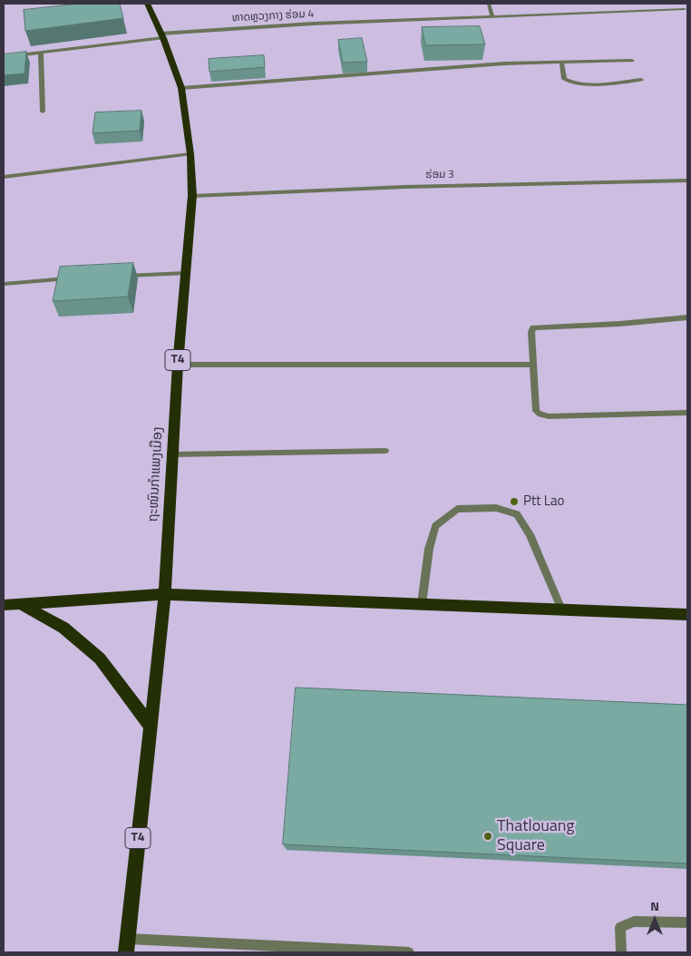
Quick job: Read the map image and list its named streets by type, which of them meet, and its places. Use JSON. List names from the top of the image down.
{
  "streets": {
    "main road": ["T4", "ຖະໜົນກຳແພງເມືອງ"],
    "street": ["ທາດຫຼວງກາງ ຮ່ອມ 4", "ຮ່ອມ 3"]
  },
  "crossings": [
    ["ທາດຫຼວງກາງ ຮ່ອມ 4", "ຖະໜົນກຳແພງເມືອງ"],
    ["ຮ່ອມ 3", "ຖະໜົນກຳແພງເມືອງ"]
  ],
  "places": ["Ptt Lao", "Thatlouang Square"],
  "north": "top"
}
